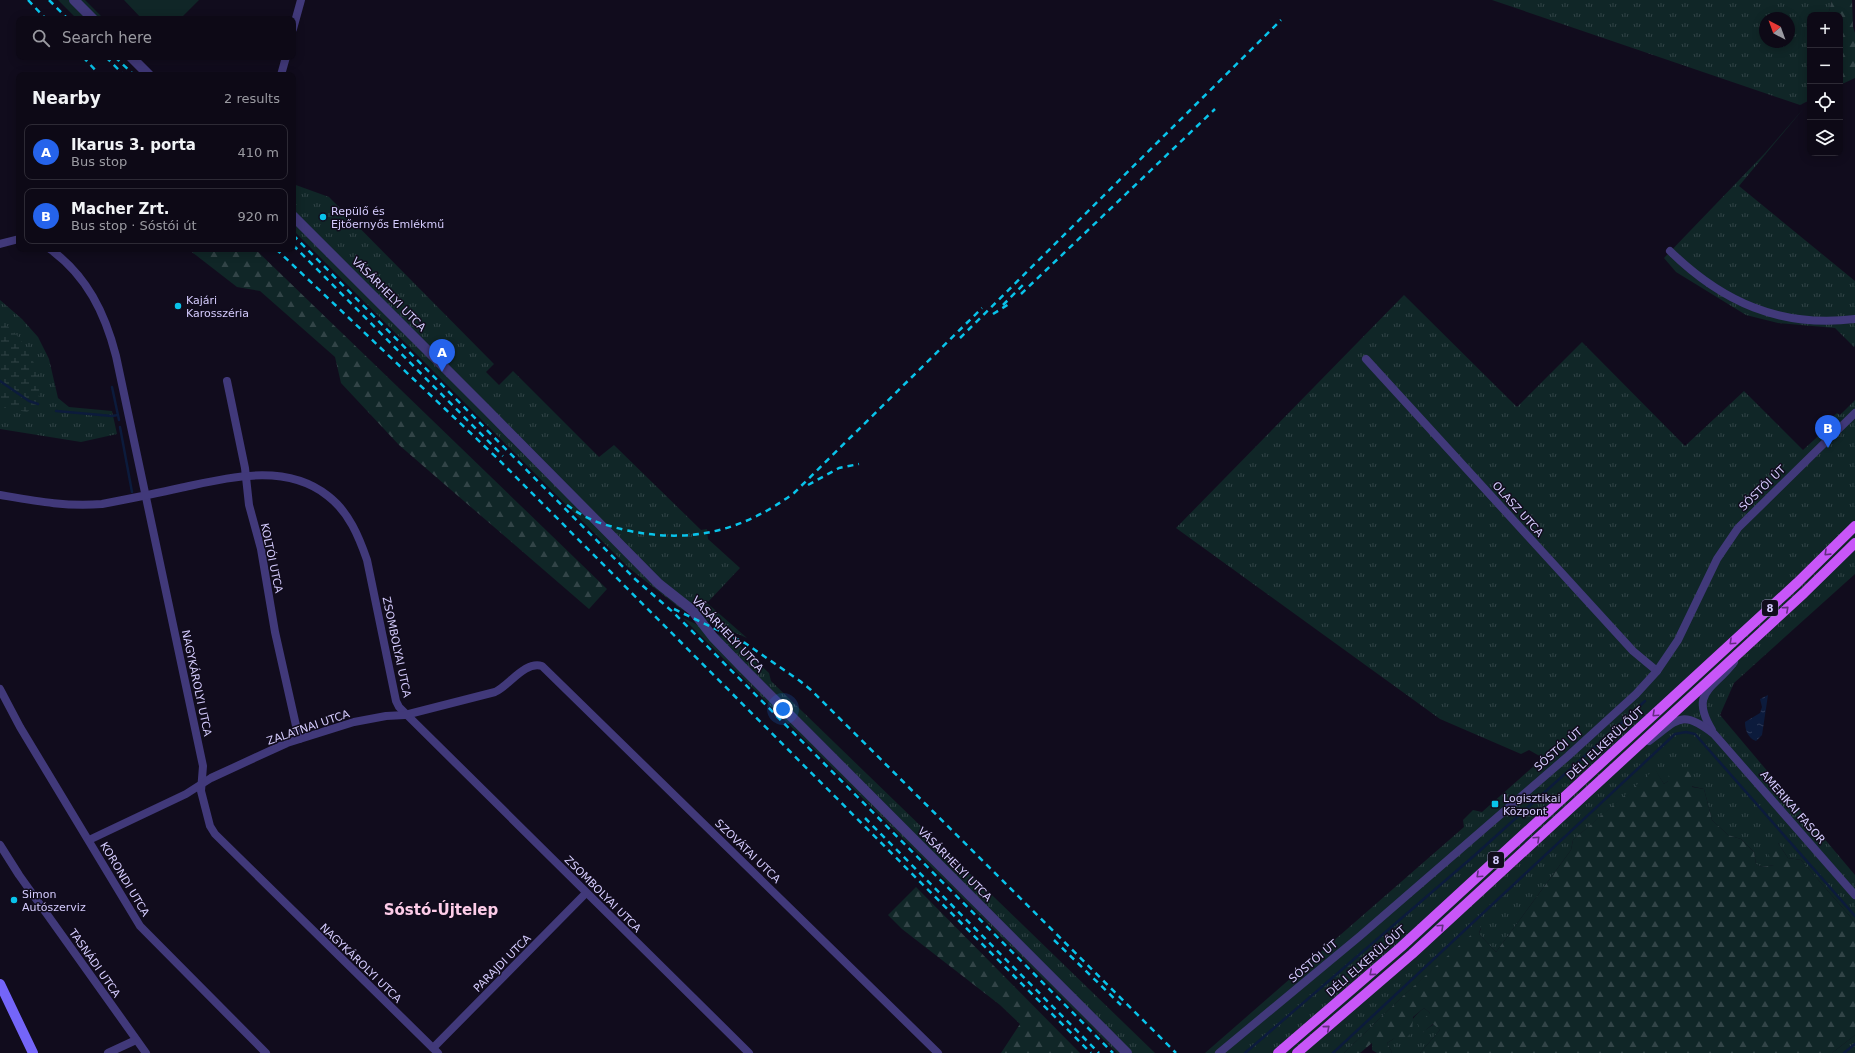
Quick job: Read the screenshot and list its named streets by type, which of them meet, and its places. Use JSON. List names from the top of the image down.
{
  "streets": {
    "main road": ["8", "DÉLI ELKERÜLŐÚT"],
    "street": [
      "VÁSÁRHELYI UTCA",
      "SÓSTÓI ÚT",
      "OLASZ UTCA",
      "KOLTÓI UTCA",
      "ZSOMBOLYAI UTCA",
      "NAGYKÁROLYI UTCA",
      "ZALATNAI UTCA",
      "AMERIKAI FASOR",
      "SZOVÁTAI UTCA",
      "KORONDI UTCA",
      "TASNÁDI UTCA",
      "PARAJDI UTCA"
    ]
  },
  "crossings": [
    ["SÓSTÓI ÚT", "OLASZ UTCA"],
    ["KOLTÓI UTCA", "ZSOMBOLYAI UTCA"],
    ["KOLTÓI UTCA", "ZALATNAI UTCA"],
    ["ZSOMBOLYAI UTCA", "NAGYKÁROLYI UTCA"],
    ["ZSOMBOLYAI UTCA", "ZALATNAI UTCA"],
    ["ZSOMBOLYAI UTCA", "PARAJDI UTCA"],
    ["NAGYKÁROLYI UTCA", "ZALATNAI UTCA"],
    ["NAGYKÁROLYI UTCA", "PARAJDI UTCA"],
    ["ZALATNAI UTCA", "SZOVÁTAI UTCA"],
    ["ZALATNAI UTCA", "KORONDI UTCA"]
  ],
  "districts": ["Sóstó-Újtelep"],
  "places": {
    "other": ["Repülő és Ejtőernyős Emlékmű", "Kajári Karosszéria", "Simon Autószerviz"],
    "transit": ["Logisztikai Központ"]
  },
  "north": "top left",
  "page": {
    "map_buttons": ["+", "−"],
    "search": "Search here",
    "heading": ["Nearby", "2 results"],
    "list": [
      {
        "mark": "A",
        "name": "Ikarus 3. porta",
        "note": "Bus stop",
        "value": "410 m"
      },
      {
        "mark": "B",
        "name": "Macher Zrt.",
        "note": "Bus stop · Sóstói út",
        "value": "920 m"
      }
    ],
    "pins": ["A", "B"]
  }
}
